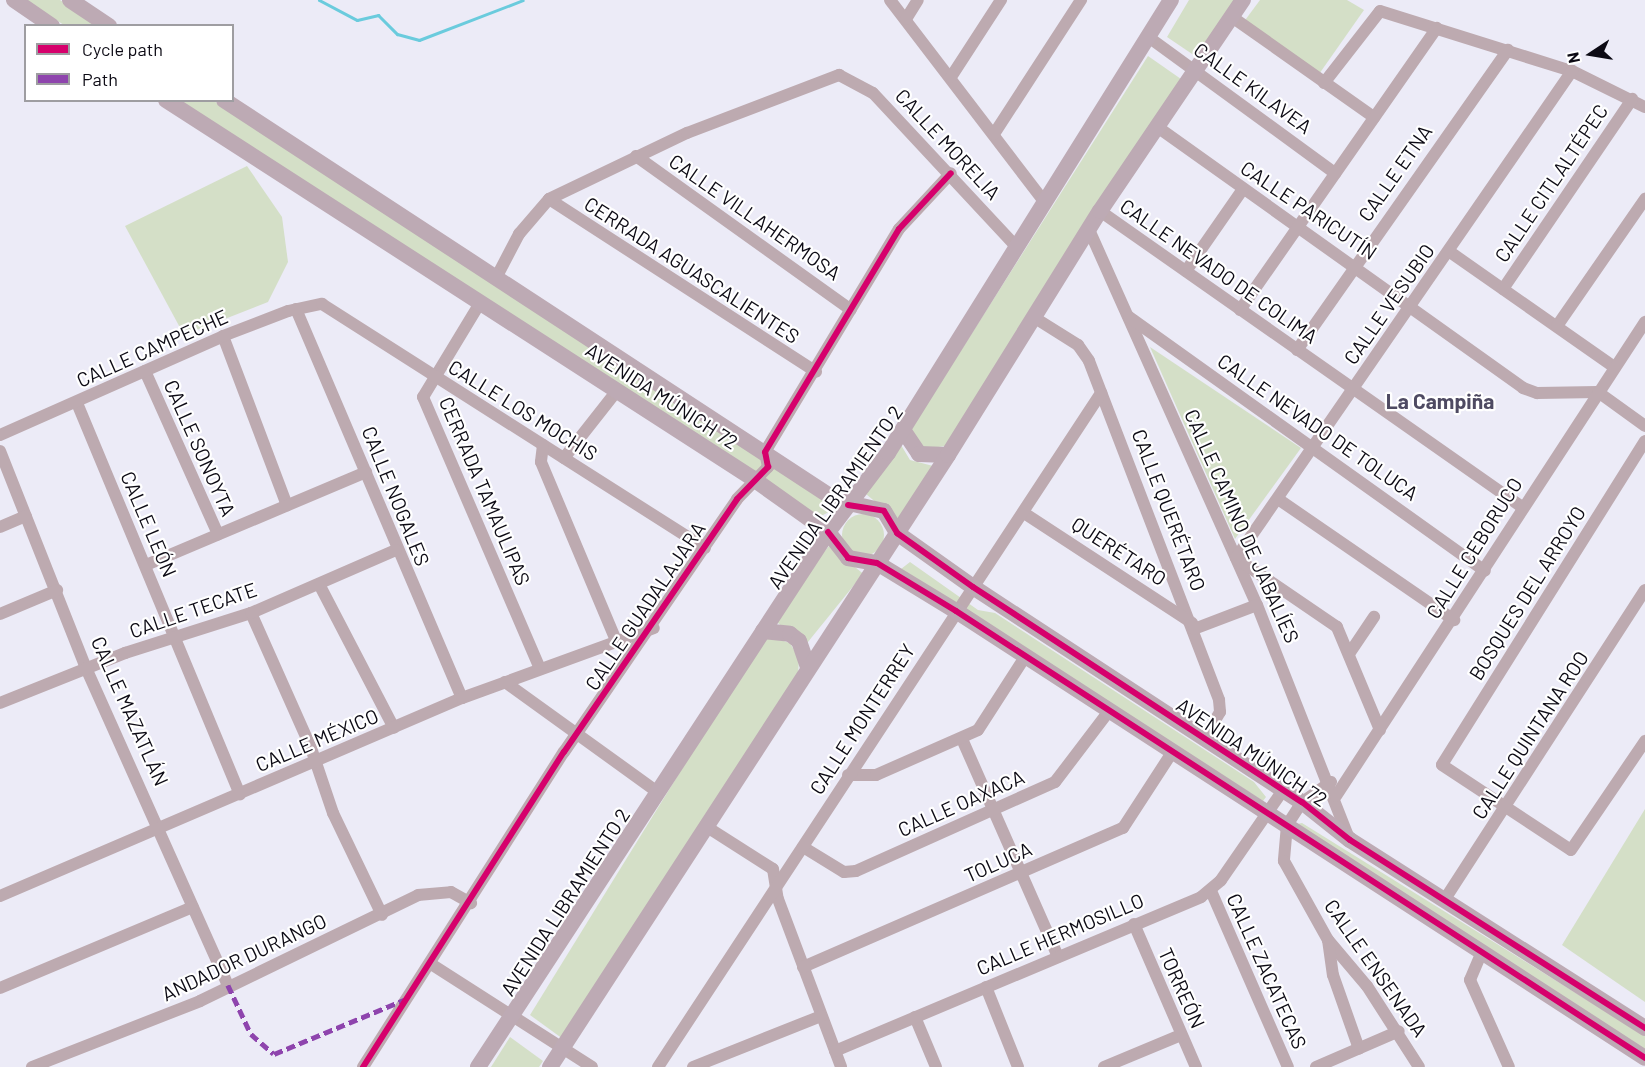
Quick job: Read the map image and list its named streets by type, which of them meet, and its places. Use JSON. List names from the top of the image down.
{
  "streets": {
    "main road": ["AVENIDA MÚNICH 72", "AVENIDA LIBRAMIENTO 2"],
    "street": [
      "CALLE KILAVEA",
      "CALLE MORELIA",
      "CALLE ETNA",
      "CALLE CITLALTÉPEC",
      "CALLE PARICUTÍN",
      "CALLE VILLAHERMOSA",
      "CERRADA AGUASCALIENTES",
      "CALLE NEVADO DE COLIMA",
      "CALLE VESUBIO",
      "CALLE CAMPECHE",
      "CALLE LOS MOCHIS",
      "CALLE NEVADO DE TOLUCA",
      "CALLE SONOYTA",
      "CERRADA TAMAULIPAS",
      "CALLE NOGALES",
      "CALLE QUERÉTARO",
      "CALLE LEÓN",
      "CALLE CAMINO DE JABALÍES",
      "CALLE CEBORUCO",
      "QUERÉTARO",
      "BOSQUES DEL ARROYO",
      "CALLE GUADALAJARA",
      "CALLE TECATE",
      "CALLE MAZATLÁN",
      "CALLE MONTERREY",
      "CALLE QUINTANA ROO",
      "CALLE MÉXICO",
      "CALLE OAXACA",
      "TOLUCA",
      "CALLE HERMOSILLO",
      "ANDADOR DURANGO",
      "CALLE ENSENADA",
      "CALLE ZACATECAS",
      "TORREÓN"
    ]
  },
  "crossings": [
    ["CALLE KILAVEA", "AVENIDA LIBRAMIENTO 2"],
    ["CALLE MORELIA", "CALLE VILLAHERMOSA"],
    ["CALLE MORELIA", "AVENIDA LIBRAMIENTO 2"],
    ["CALLE MORELIA", "CALLE GUADALAJARA"],
    ["CALLE ETNA", "CALLE PARICUTÍN"],
    ["CALLE ETNA", "CALLE NEVADO DE COLIMA"],
    ["CALLE PARICUTÍN", "CALLE VESUBIO"],
    ["CALLE PARICUTÍN", "CALLE CEBORUCO"],
    ["CALLE VILLAHERMOSA", "CALLE GUADALAJARA"],
    ["CERRADA AGUASCALIENTES", "CALLE GUADALAJARA"],
    ["CALLE NEVADO DE COLIMA", "CALLE VESUBIO"],
    ["CALLE NEVADO DE COLIMA", "CALLE CEBORUCO"],
    ["CALLE VESUBIO", "CALLE NEVADO DE TOLUCA"],
    ["CALLE VESUBIO", "CALLE CAMINO DE JABALÍES"],
    ["CALLE CAMPECHE", "CALLE LOS MOCHIS"],
    ["CALLE CAMPECHE", "CALLE SONOYTA"],
    ["CALLE CAMPECHE", "CALLE NOGALES"],
    ["CALLE CAMPECHE", "CALLE LEÓN"],
    ["AVENIDA MÚNICH 72", "CERRADA TAMAULIPAS"],
    ["AVENIDA MÚNICH 72", "AVENIDA LIBRAMIENTO 2"],
    ["AVENIDA MÚNICH 72", "CALLE QUERÉTARO"],
    ["AVENIDA MÚNICH 72", "CALLE CAMINO DE JABALÍES"],
    ["AVENIDA MÚNICH 72", "CALLE GUADALAJARA"],
    ["AVENIDA MÚNICH 72", "CALLE MONTERREY"],
    ["AVENIDA MÚNICH 72", "CALLE QUINTANA ROO"],
    ["AVENIDA MÚNICH 72", "CALLE OAXACA"],
    ["AVENIDA MÚNICH 72", "TOLUCA"],
    ["AVENIDA MÚNICH 72", "CALLE ENSENADA"],
    ["CALLE LOS MOCHIS", "CERRADA TAMAULIPAS"],
    ["CALLE LOS MOCHIS", "CALLE GUADALAJARA"],
    ["CALLE NEVADO DE TOLUCA", "CALLE CAMINO DE JABALÍES"],
    ["CALLE NEVADO DE TOLUCA", "CALLE CEBORUCO"],
    ["CALLE SONOYTA", "CALLE LEÓN"],
    ["CERRADA TAMAULIPAS", "CALLE MÉXICO"],
    ["CALLE NOGALES", "CALLE TECATE"],
    ["CALLE NOGALES", "CALLE MÉXICO"],
    ["CALLE QUERÉTARO", "QUERÉTARO"],
    ["CALLE QUERÉTARO", "CALLE MONTERREY"],
    ["CALLE LEÓN", "CALLE TECATE"],
    ["CALLE LEÓN", "CALLE MÉXICO"],
    ["CALLE CAMINO DE JABALÍES", "CALLE CEBORUCO"],
    ["QUERÉTARO", "CALLE MONTERREY"],
    ["BOSQUES DEL ARROYO", "CALLE QUINTANA ROO"],
    ["CALLE GUADALAJARA", "CALLE MÉXICO"],
    ["CALLE GUADALAJARA", "ANDADOR DURANGO"],
    ["CALLE TECATE", "CALLE MAZATLÁN"],
    ["CALLE MAZATLÁN", "CALLE MÉXICO"],
    ["CALLE MAZATLÁN", "ANDADOR DURANGO"],
    ["CALLE MONTERREY", "CALLE OAXACA"],
    ["CALLE HERMOSILLO", "CALLE ZACATECAS"],
    ["CALLE HERMOSILLO", "TORREÓN"]
  ],
  "districts": ["La Campiña"],
  "legend": ["Cycle path", "Path"],
  "north": "left"
}
